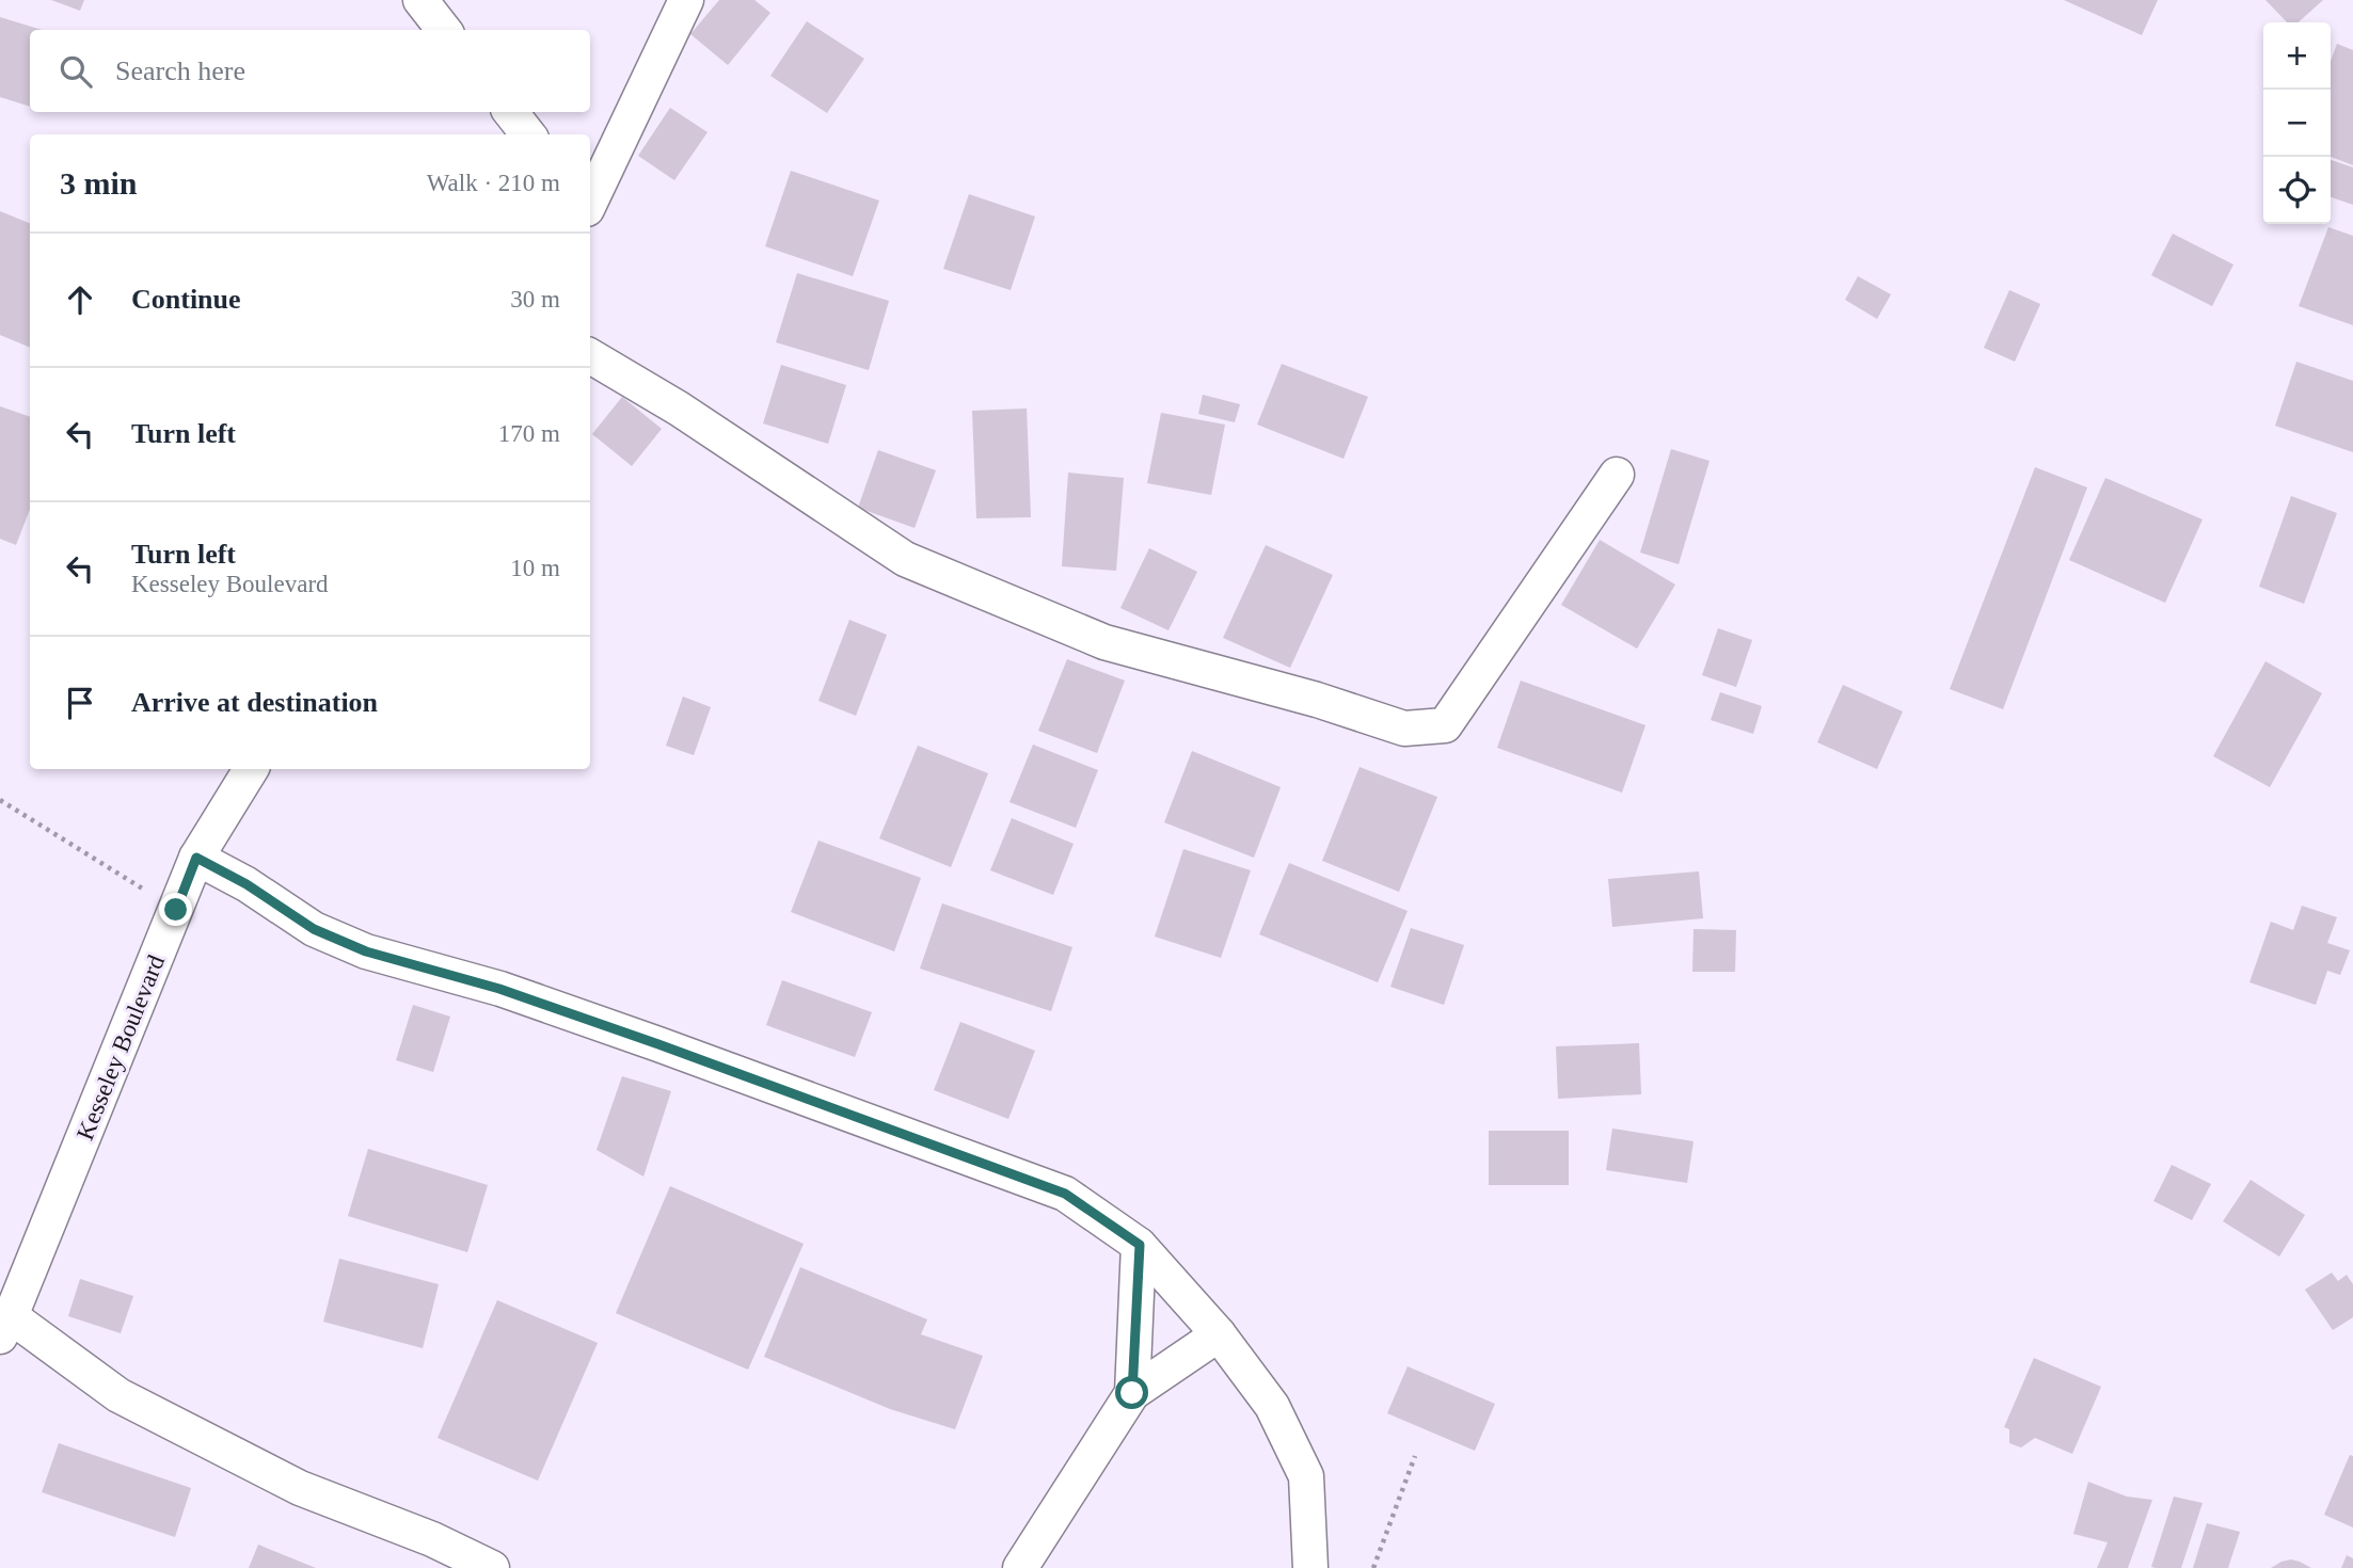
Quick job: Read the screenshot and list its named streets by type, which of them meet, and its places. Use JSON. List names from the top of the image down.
{
  "streets": {
    "street": ["Kesseley Boulevard"]
  },
  "page": {
    "map_buttons": ["+", "−"],
    "search": "Search here",
    "heading": ["3 min", "Walk · 210 m"],
    "list": [
      ["Continue", "30 m"],
      ["Turn left", "170 m"],
      ["Turn left", "Kesseley Boulevard", "10 m"],
      "Arrive at destination"
    ]
  }
}
